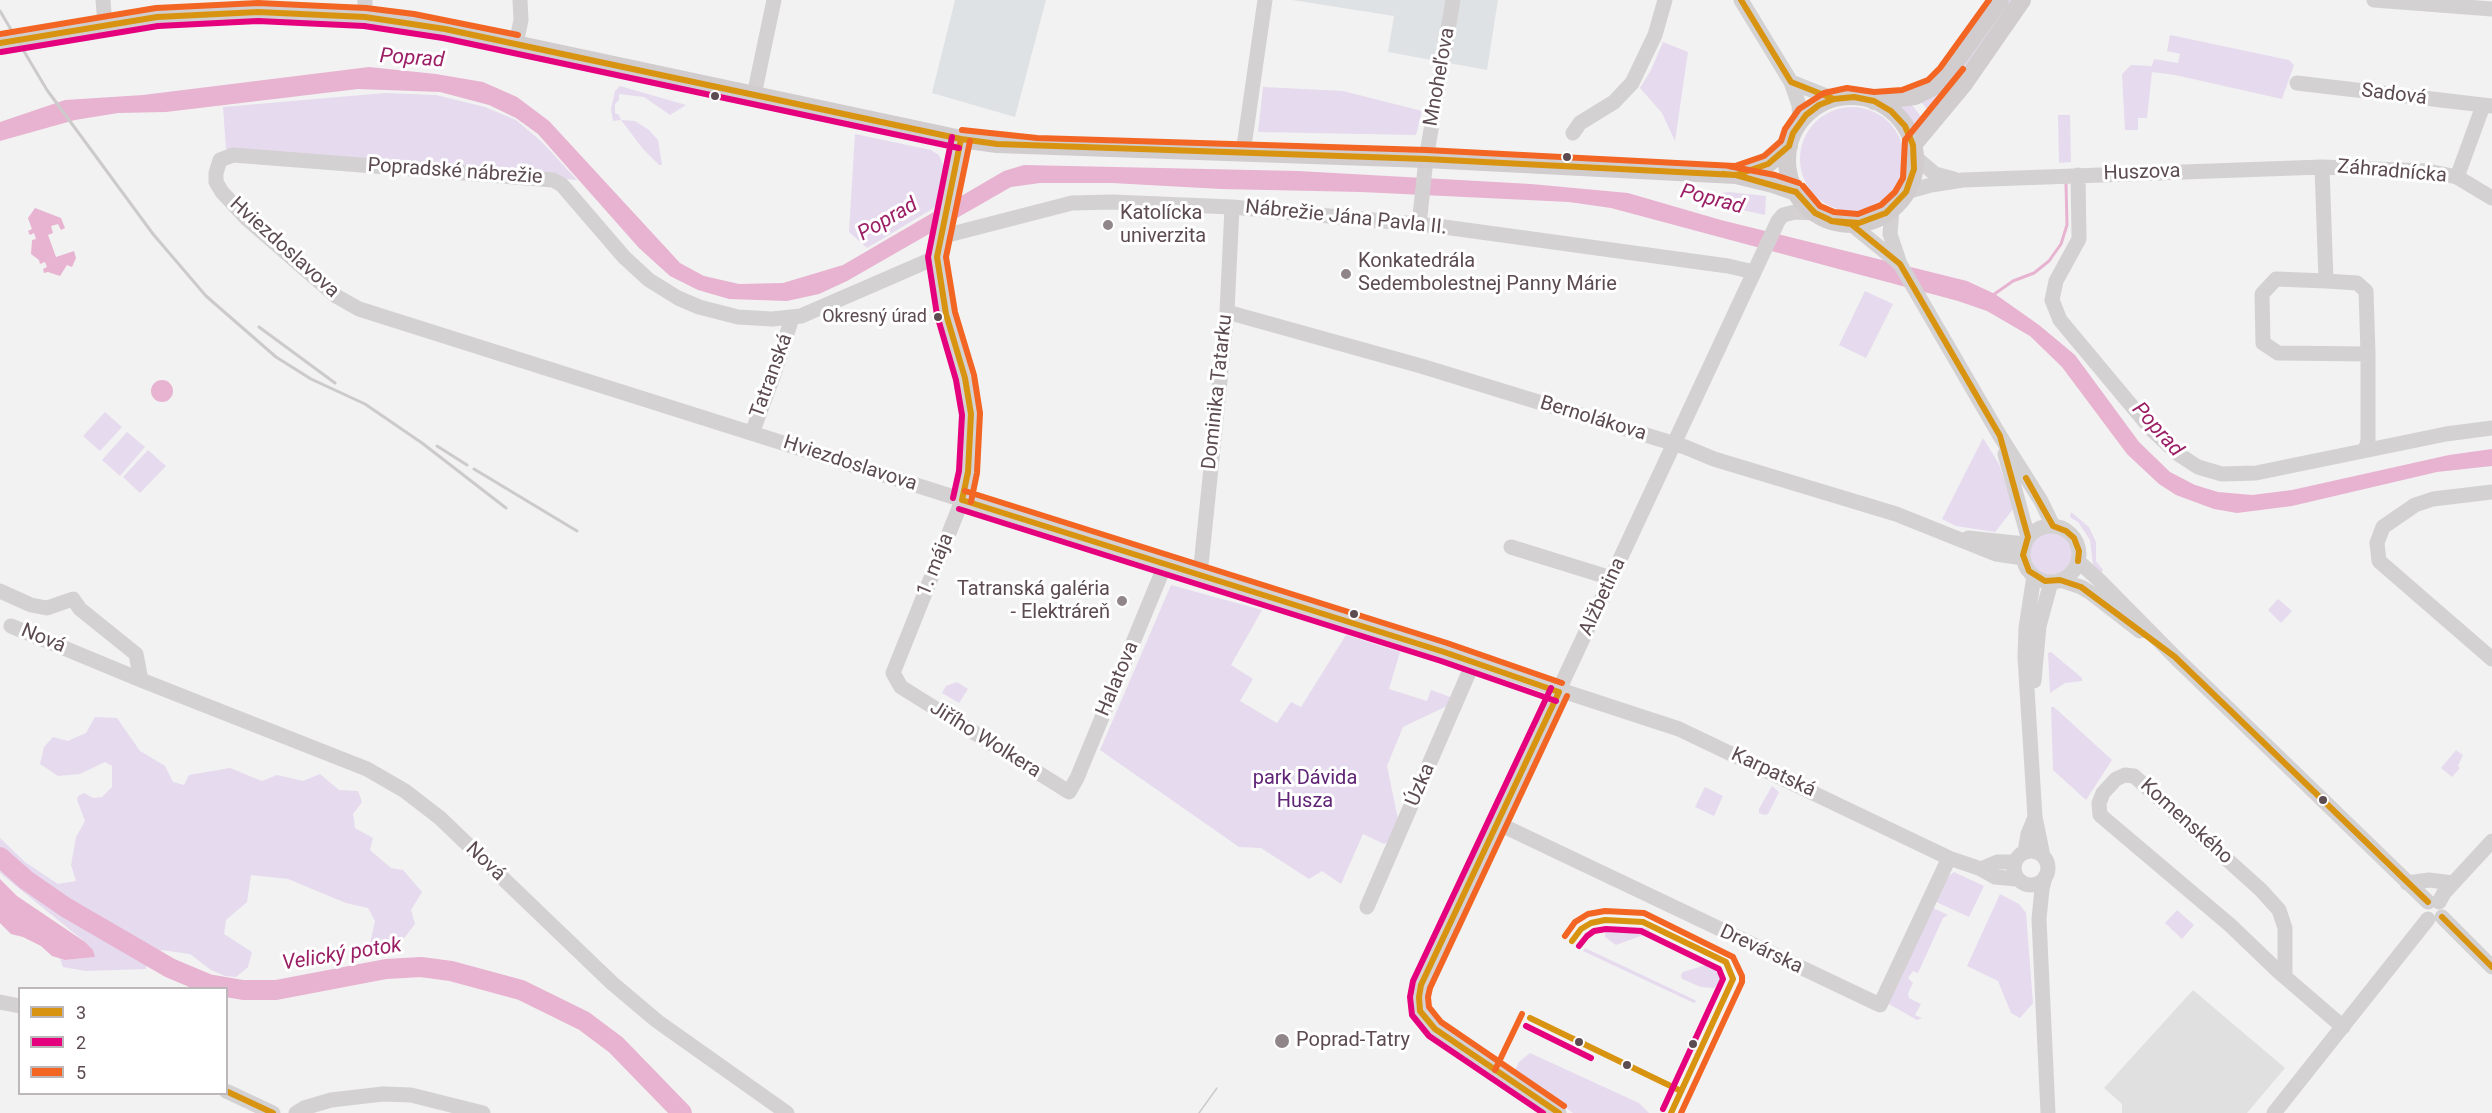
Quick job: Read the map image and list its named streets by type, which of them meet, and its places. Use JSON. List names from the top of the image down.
{
  "streets": {
    "street": [
      "Mnoheľova",
      "Sadová",
      "Popradské nábrežie",
      "Záhradnícka",
      "Huszova",
      "Nábrežie Jána Pavla II.",
      "Hviezdoslavova",
      "Tatranská",
      "Dominika Tatarku",
      "Bernolákova",
      "1. mája",
      "Alžbetina",
      "Nová",
      "Halatova",
      "Jiřího Wolkera",
      "Karpatská",
      "Úzka",
      "Komenského",
      "Drevárska"
    ]
  },
  "crossings": [
    ["Mnoheľova", "Nábrežie Jána Pavla II."],
    ["Popradské nábrežie", "Hviezdoslavova"],
    ["Popradské nábrežie", "Tatranská"],
    ["Popradské nábrežie", "1. mája"],
    ["Záhradnícka", "Huszova"],
    ["Huszova", "Alžbetina"],
    ["Nábrežie Jána Pavla II.", "Dominika Tatarku"],
    ["Nábrežie Jána Pavla II.", "1. mája"],
    ["Nábrežie Jána Pavla II.", "Alžbetina"],
    ["Hviezdoslavova", "Tatranská"],
    ["Hviezdoslavova", "Dominika Tatarku"],
    ["Hviezdoslavova", "1. mája"],
    ["Hviezdoslavova", "Alžbetina"],
    ["Hviezdoslavova", "Halatova"],
    ["Hviezdoslavova", "Karpatská"],
    ["Hviezdoslavova", "Úzka"],
    ["Dominika Tatarku", "Bernolákova"],
    ["Bernolákova", "Alžbetina"],
    ["1. mája", "Jiřího Wolkera"],
    ["Alžbetina", "Karpatská"],
    ["Alžbetina", "Drevárska"],
    ["Halatova", "Jiřího Wolkera"],
    ["Karpatská", "Drevárska"]
  ],
  "water": ["Poprad", "Velický potok"],
  "parks": ["park Dávida Husza"],
  "places": [
    "Katolícka univerzita",
    "Konkatedrála Sedembolestnej Panny Márie",
    "Okresný úrad",
    "Tatranská galéria - Elektráreň",
    "Poprad-Tatry"
  ],
  "lines": ["transit line 3", "transit line 5", "transit line 2"],
  "legend": ["3", "2", "5"]
}
